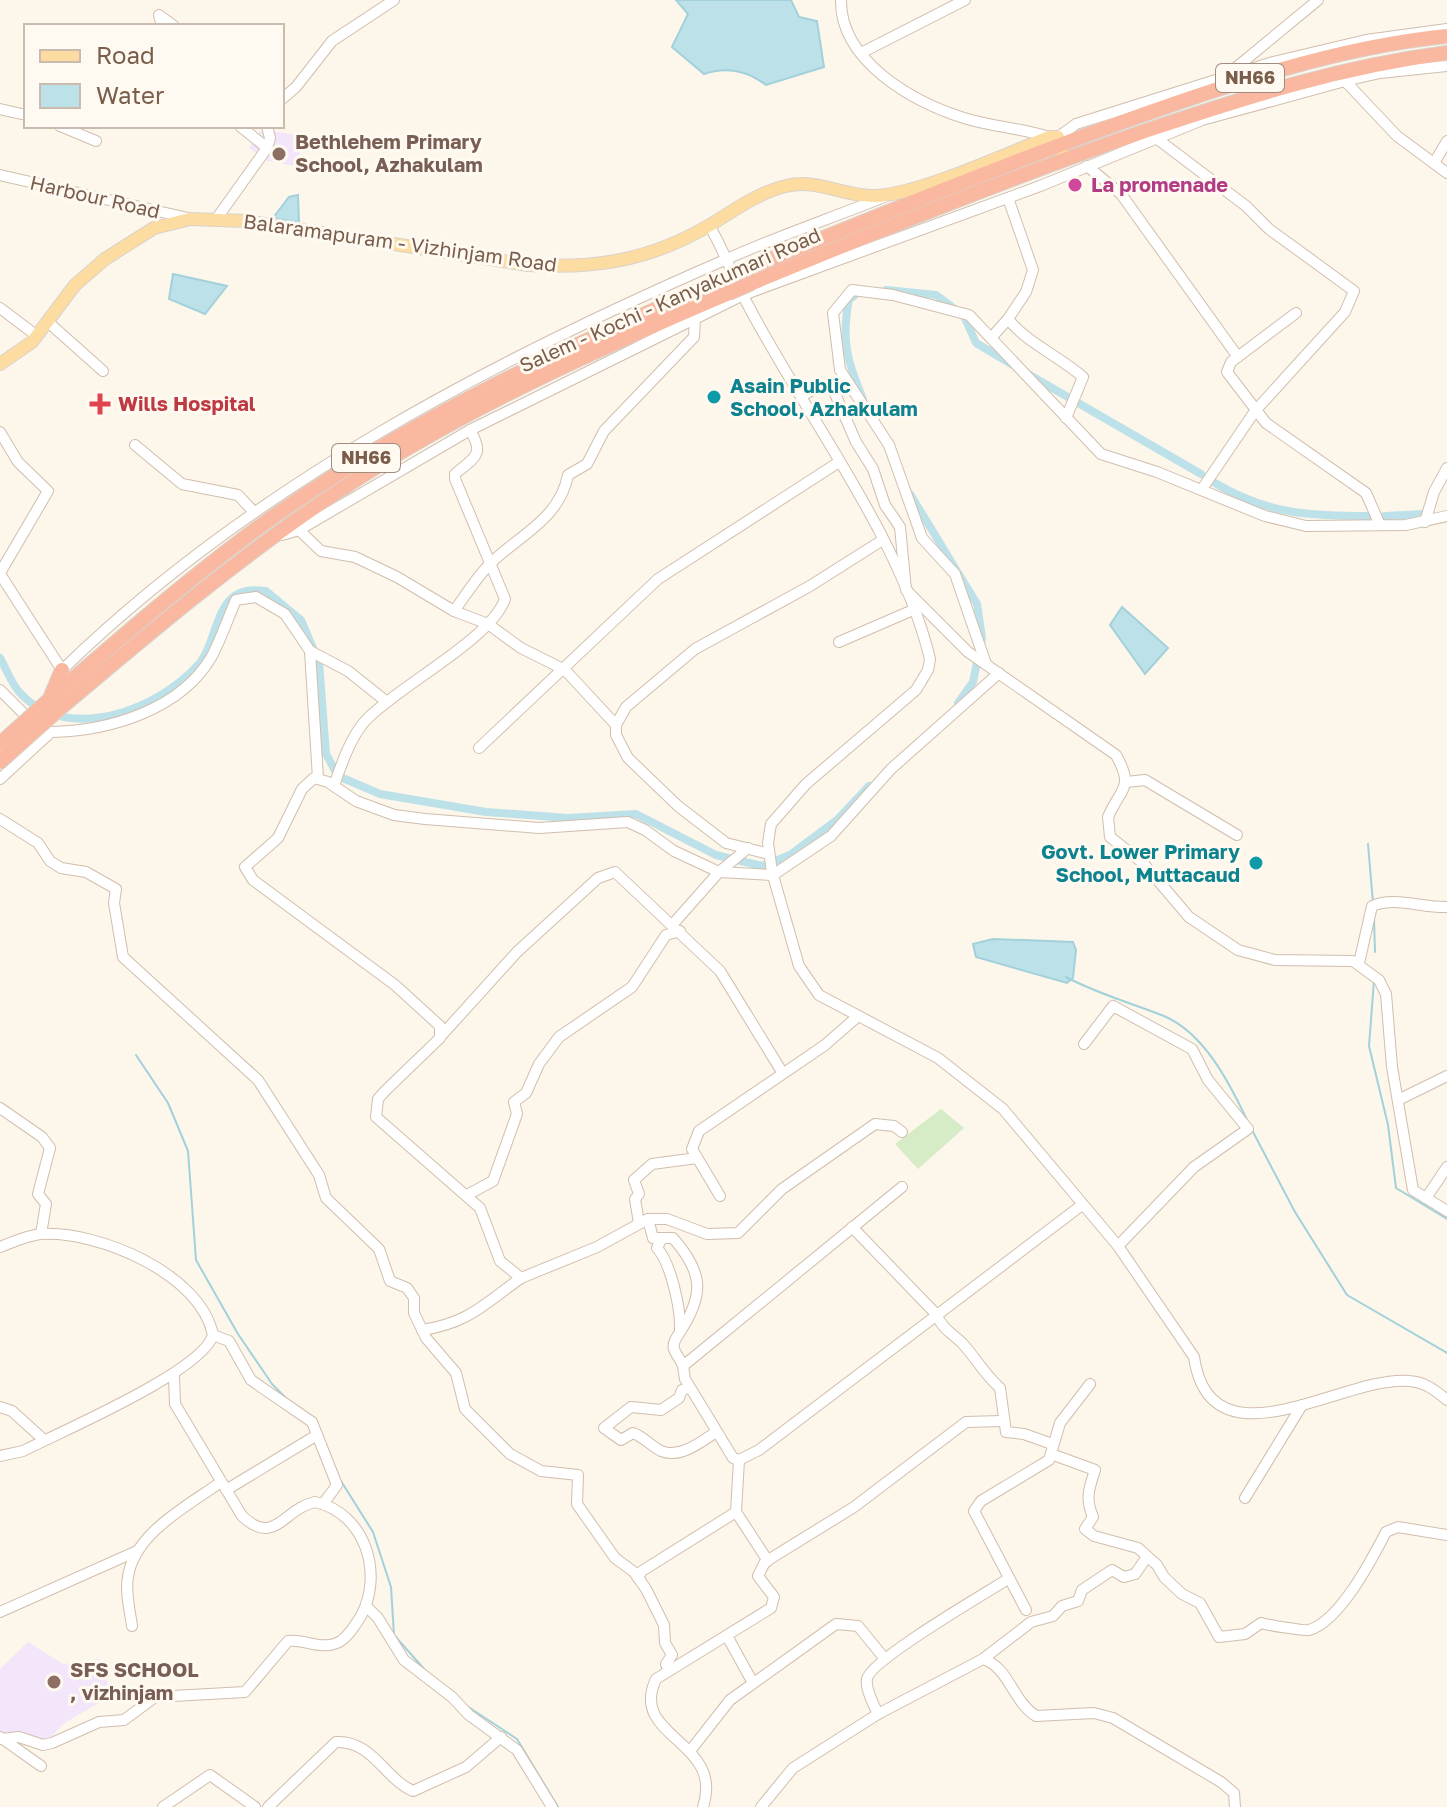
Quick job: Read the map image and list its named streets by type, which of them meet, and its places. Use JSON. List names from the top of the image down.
{
  "streets": {
    "highway": ["NH66", "Salem - Kochi - Kanyakumari Road"],
    "main road": ["Balaramapuram - Vizhinjam Road"],
    "street": ["Harbour Road"]
  },
  "crossings": [
    ["Harbour Road", "Balaramapuram - Vizhinjam Road"],
    ["Balaramapuram - Vizhinjam Road", "Salem - Kochi - Kanyakumari Road"]
  ],
  "places": {
    "other": [
      "Bethlehem Primary School, Azhakulam",
      "La promenade",
      "Asain Public School, Azhakulam",
      "Govt. Lower Primary School, Muttacaud",
      "SFS SCHOOL , vizhinjam"
    ],
    "health": ["Wills Hospital"]
  },
  "legend": ["Road", "Water"]
}
